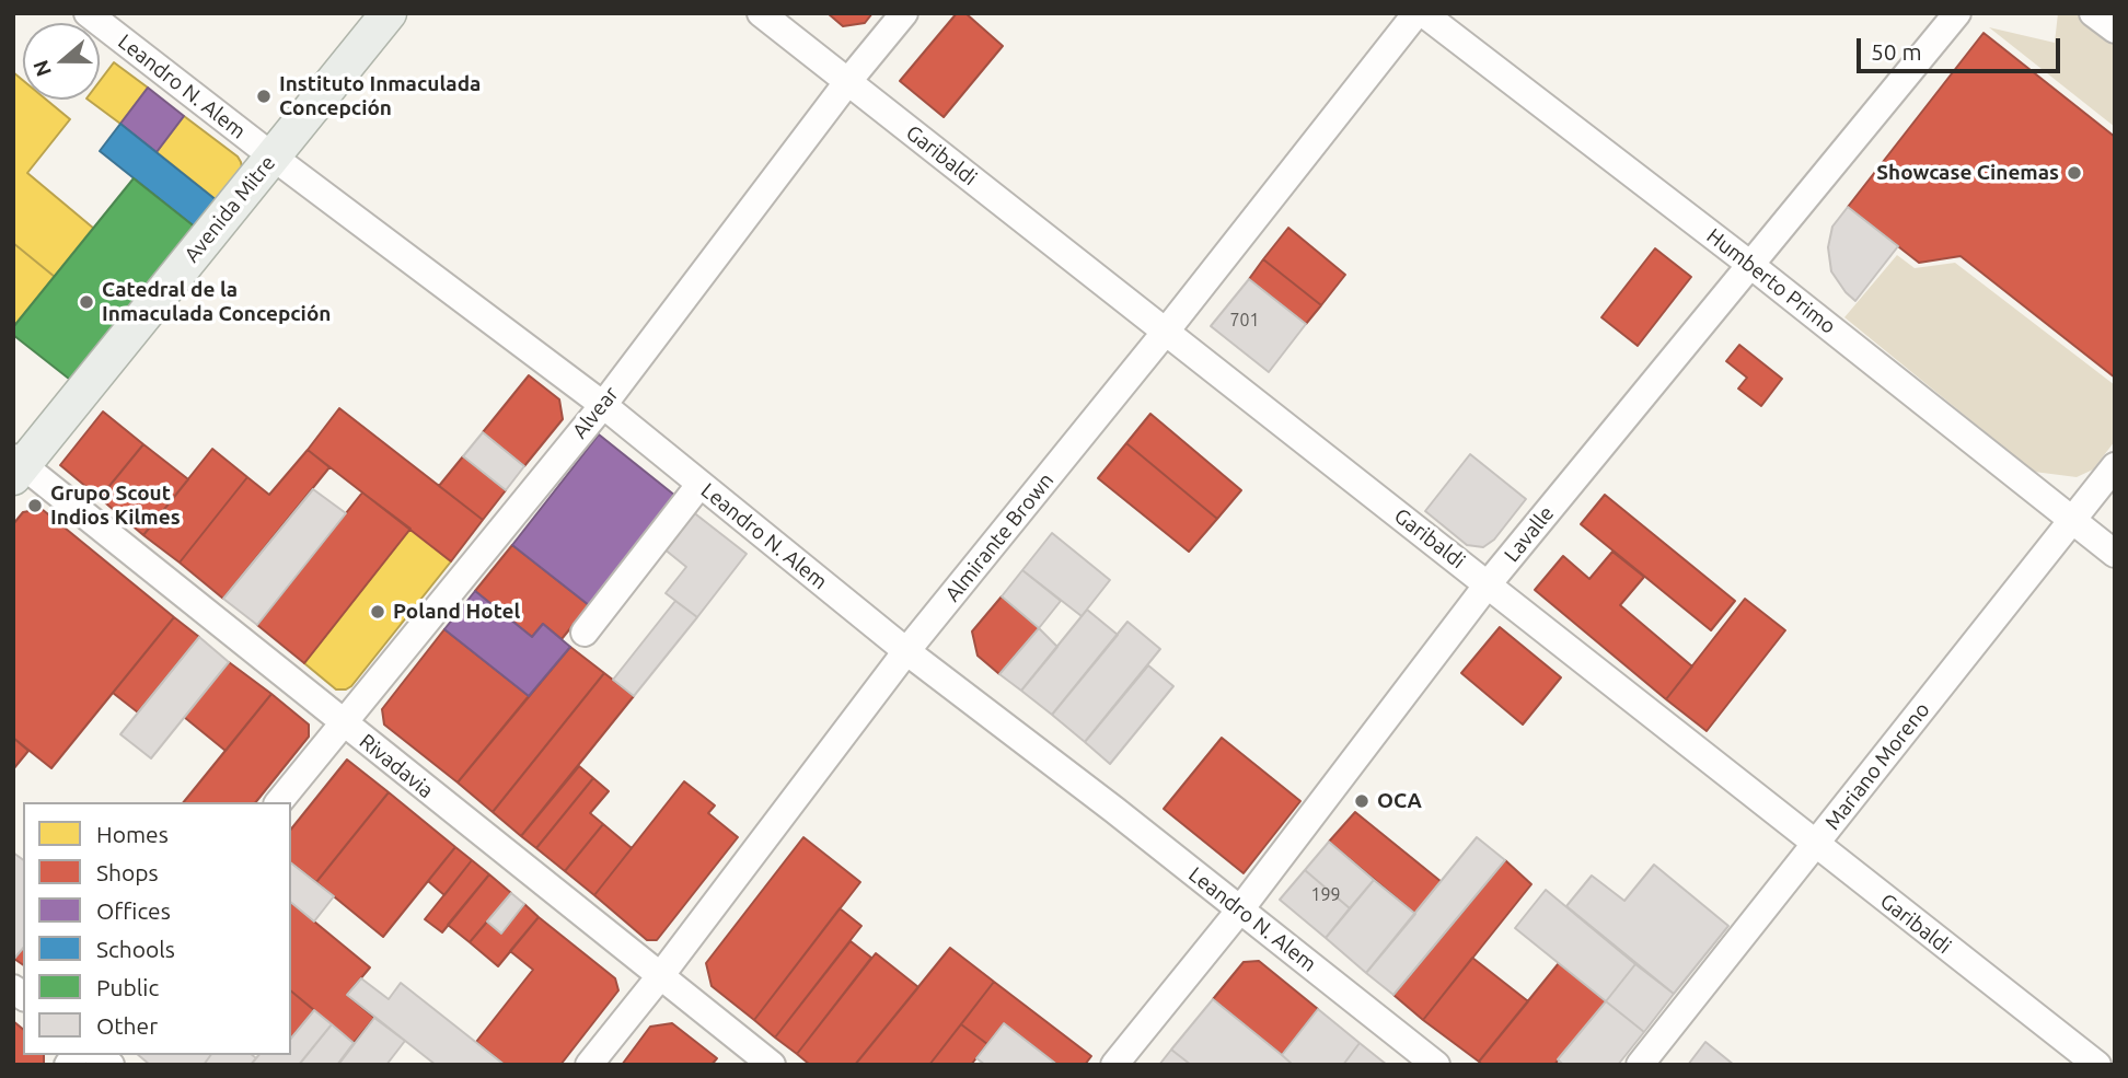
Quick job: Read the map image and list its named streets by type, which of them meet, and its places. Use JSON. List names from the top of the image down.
{
  "streets": {
    "main road": ["Avenida Mitre"],
    "street": [
      "Leandro N. Alem",
      "Garibaldi",
      "Humberto Primo",
      "Alvear",
      "Lavalle",
      "Almirante Brown",
      "Rivadavia",
      "Mariano Moreno"
    ]
  },
  "crossings": [
    ["Leandro N. Alem", "Avenida Mitre"],
    ["Leandro N. Alem", "Alvear"],
    ["Leandro N. Alem", "Lavalle"],
    ["Leandro N. Alem", "Almirante Brown"],
    ["Garibaldi", "Alvear"],
    ["Garibaldi", "Lavalle"],
    ["Garibaldi", "Almirante Brown"],
    ["Garibaldi", "Mariano Moreno"],
    ["Avenida Mitre", "Rivadavia"],
    ["Humberto Primo", "Lavalle"],
    ["Humberto Primo", "Mariano Moreno"],
    ["Alvear", "Rivadavia"],
    ["Almirante Brown", "Rivadavia"]
  ],
  "places": [
    "Instituto Inmaculada Concepción",
    "Showcase Cinemas",
    "Catedral de la Inmaculada Concepción",
    "Grupo Scout Indios Kilmes",
    "Poland Hotel",
    "OCA"
  ],
  "house_numbers": ["701", "199"],
  "legend": [
    "Homes",
    "Shops",
    "Offices",
    "Schools",
    "Public",
    "Other"
  ],
  "scale_bar": "50 m",
  "north": "left"
}
